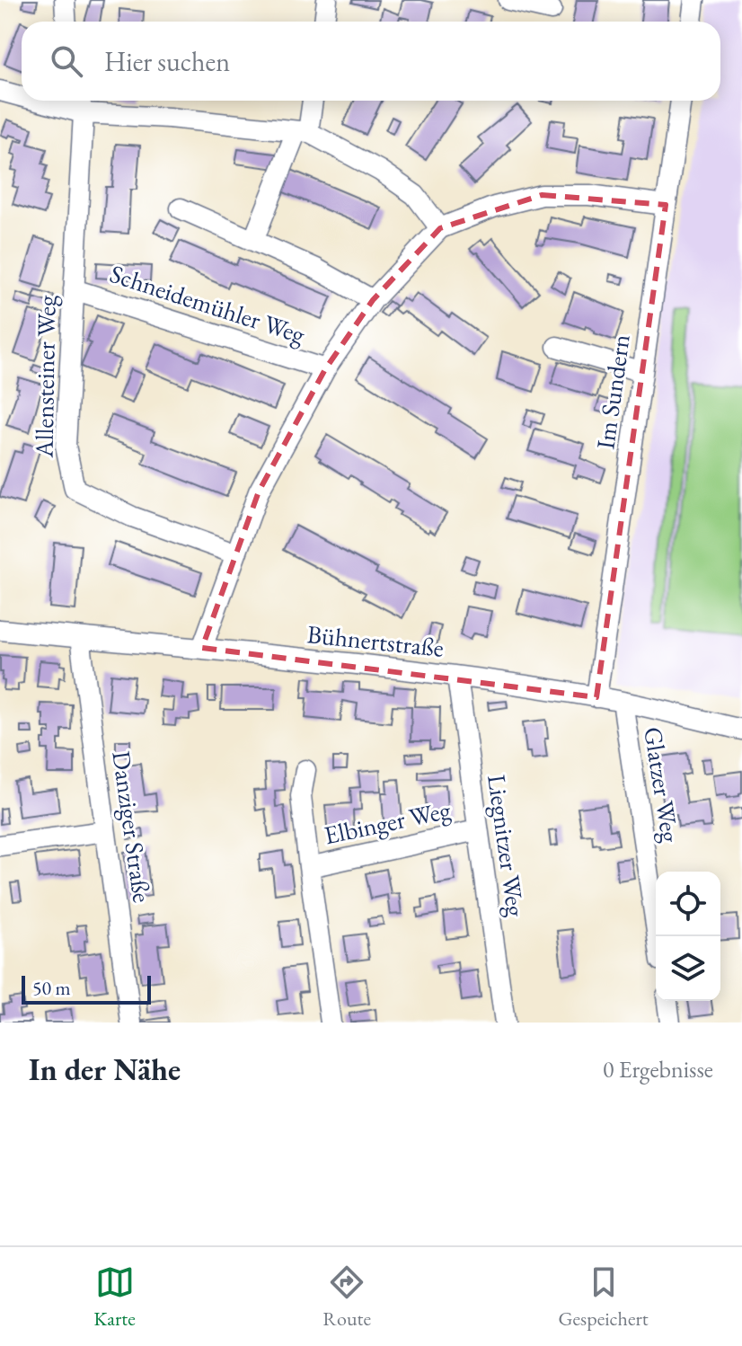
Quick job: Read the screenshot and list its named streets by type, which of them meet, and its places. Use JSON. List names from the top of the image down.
{
  "streets": {
    "street": [
      "Schneidemühler Weg",
      "Allensteiner Weg",
      "Im Sundern",
      "Bühnertstraße",
      "Glatzer Weg",
      "Elbinger Weg",
      "Danziger Straße",
      "Liegnitzer Weg"
    ]
  },
  "crossings": [
    ["Schneidemühler Weg", "Allensteiner Weg"],
    ["Schneidemühler Weg", "Im Sundern"],
    ["Schneidemühler Weg", "Bühnertstraße"],
    ["Im Sundern", "Bühnertstraße"],
    ["Bühnertstraße", "Glatzer Weg"],
    ["Bühnertstraße", "Danziger Straße"],
    ["Bühnertstraße", "Liegnitzer Weg"],
    ["Elbinger Weg", "Liegnitzer Weg"]
  ],
  "scale_bar": "50 m",
  "page": {
    "search": "Hier suchen",
    "scale": "50 m",
    "heading": ["In der Nähe", "0 Ergebnisse"],
    "nav": ["Karte", "Route", "Gespeichert"]
  }
}
